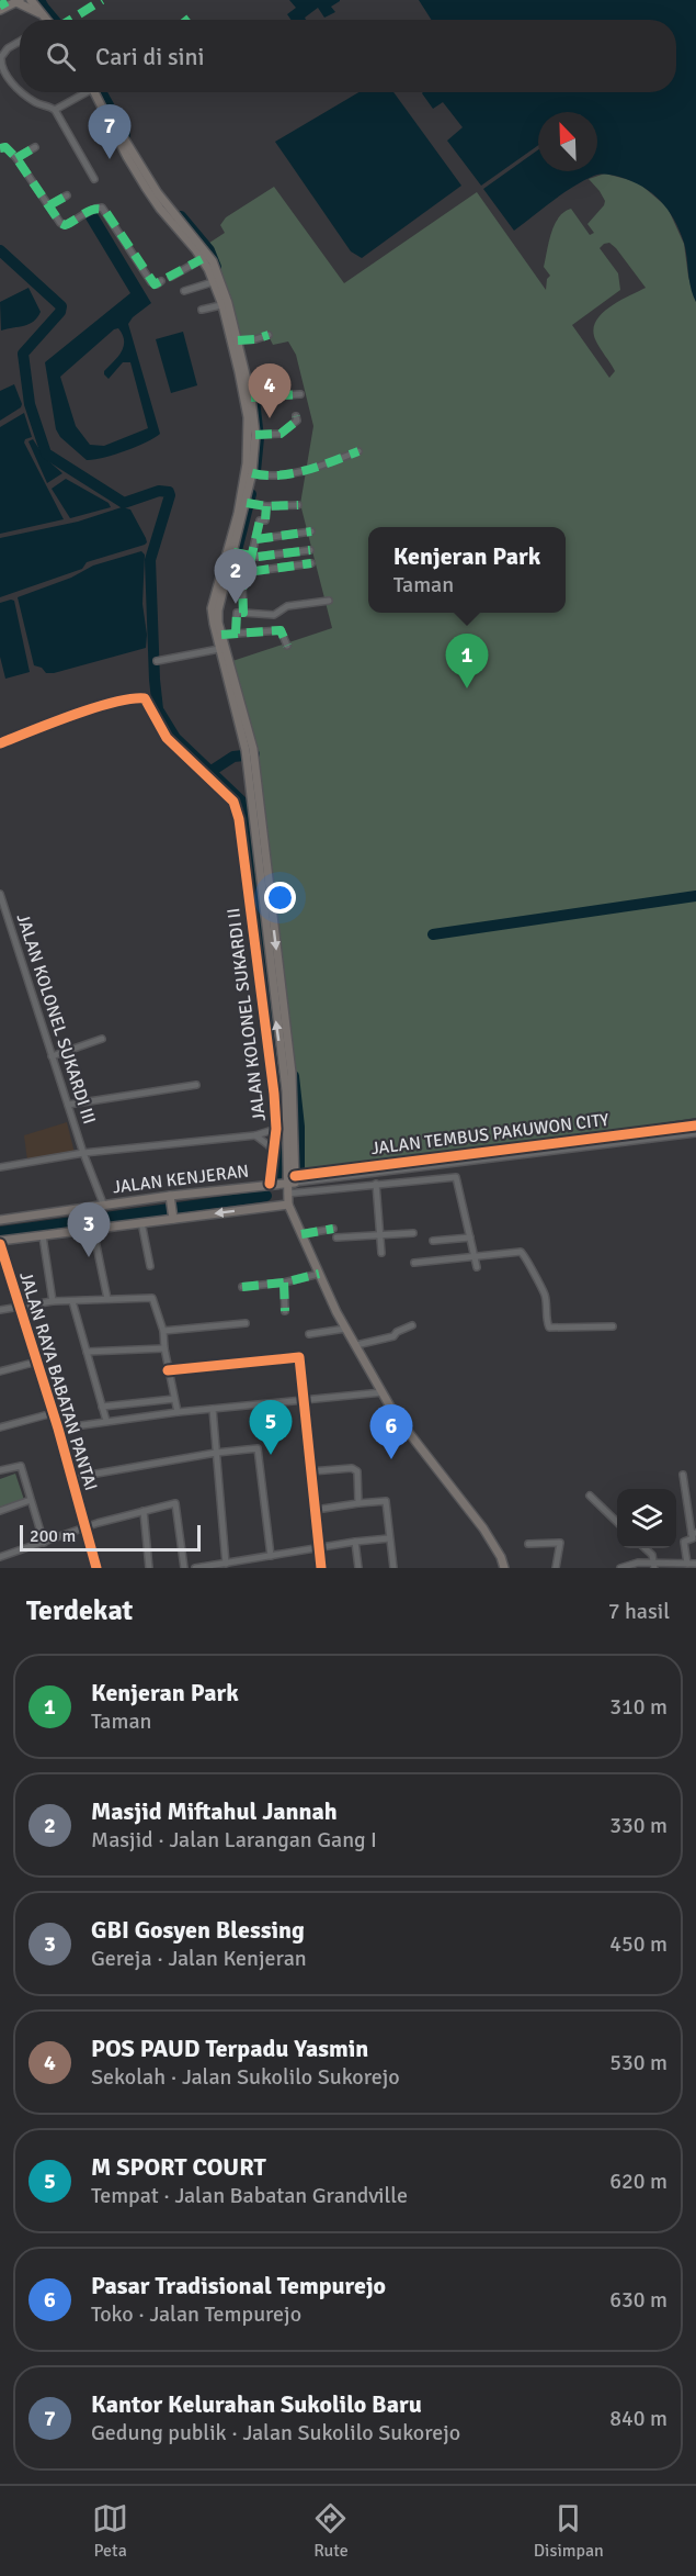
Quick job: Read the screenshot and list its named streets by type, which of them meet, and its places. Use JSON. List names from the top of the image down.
{
  "streets": {
    "main road": ["JALAN KENJERAN"],
    "street": [
      "JALAN KOLONEL SUKARDI II",
      "JALAN KOLONEL SUKARDI III",
      "JALAN TEMBUS PAKUWON CITY",
      "JALAN RAYA BABATAN PANTAI"
    ]
  },
  "crossings": [
    ["JALAN KOLONEL SUKARDI II", "JALAN KOLONEL SUKARDI III"],
    ["JALAN KOLONEL SUKARDI II", "JALAN KENJERAN"],
    ["JALAN KOLONEL SUKARDI III", "JALAN KENJERAN"],
    ["JALAN TEMBUS PAKUWON CITY", "JALAN KENJERAN"],
    ["JALAN KENJERAN", "JALAN RAYA BABATAN PANTAI"]
  ],
  "scale_bar": "200 m",
  "north": "top left",
  "page": {
    "search": "Cari di sini",
    "pins": [
      "7",
      "4",
      "2",
      "1",
      "3",
      "5",
      "6"
    ],
    "popup": ["Kenjeran Park", "Taman"],
    "scale": "200 m",
    "heading": ["Terdekat", "7 hasil"],
    "list": [
      {
        "mark": "1",
        "name": "Kenjeran Park",
        "note": "Taman",
        "value": "310 m"
      },
      {
        "mark": "2",
        "name": "Masjid Miftahul Jannah",
        "note": "Masjid · Jalan Larangan Gang I",
        "value": "330 m"
      },
      {
        "mark": "3",
        "name": "GBI Gosyen Blessing",
        "note": "Gereja · Jalan Kenjeran",
        "value": "450 m"
      },
      {
        "mark": "4",
        "name": "POS PAUD Terpadu Yasmin",
        "note": "Sekolah · Jalan Sukolilo Sukorejo",
        "value": "530 m"
      },
      {
        "mark": "5",
        "name": "M SPORT COURT",
        "note": "Tempat · Jalan Babatan Grandville",
        "value": "620 m"
      },
      {
        "mark": "6",
        "name": "Pasar Tradisional Tempurejo",
        "note": "Toko · Jalan Tempurejo",
        "value": "630 m"
      },
      {
        "mark": "7",
        "name": "Kantor Kelurahan Sukolilo Baru",
        "note": "Gedung publik · Jalan Sukolilo Sukorejo",
        "value": "840 m"
      }
    ],
    "nav": ["Peta", "Rute", "Disimpan"]
  }
}
